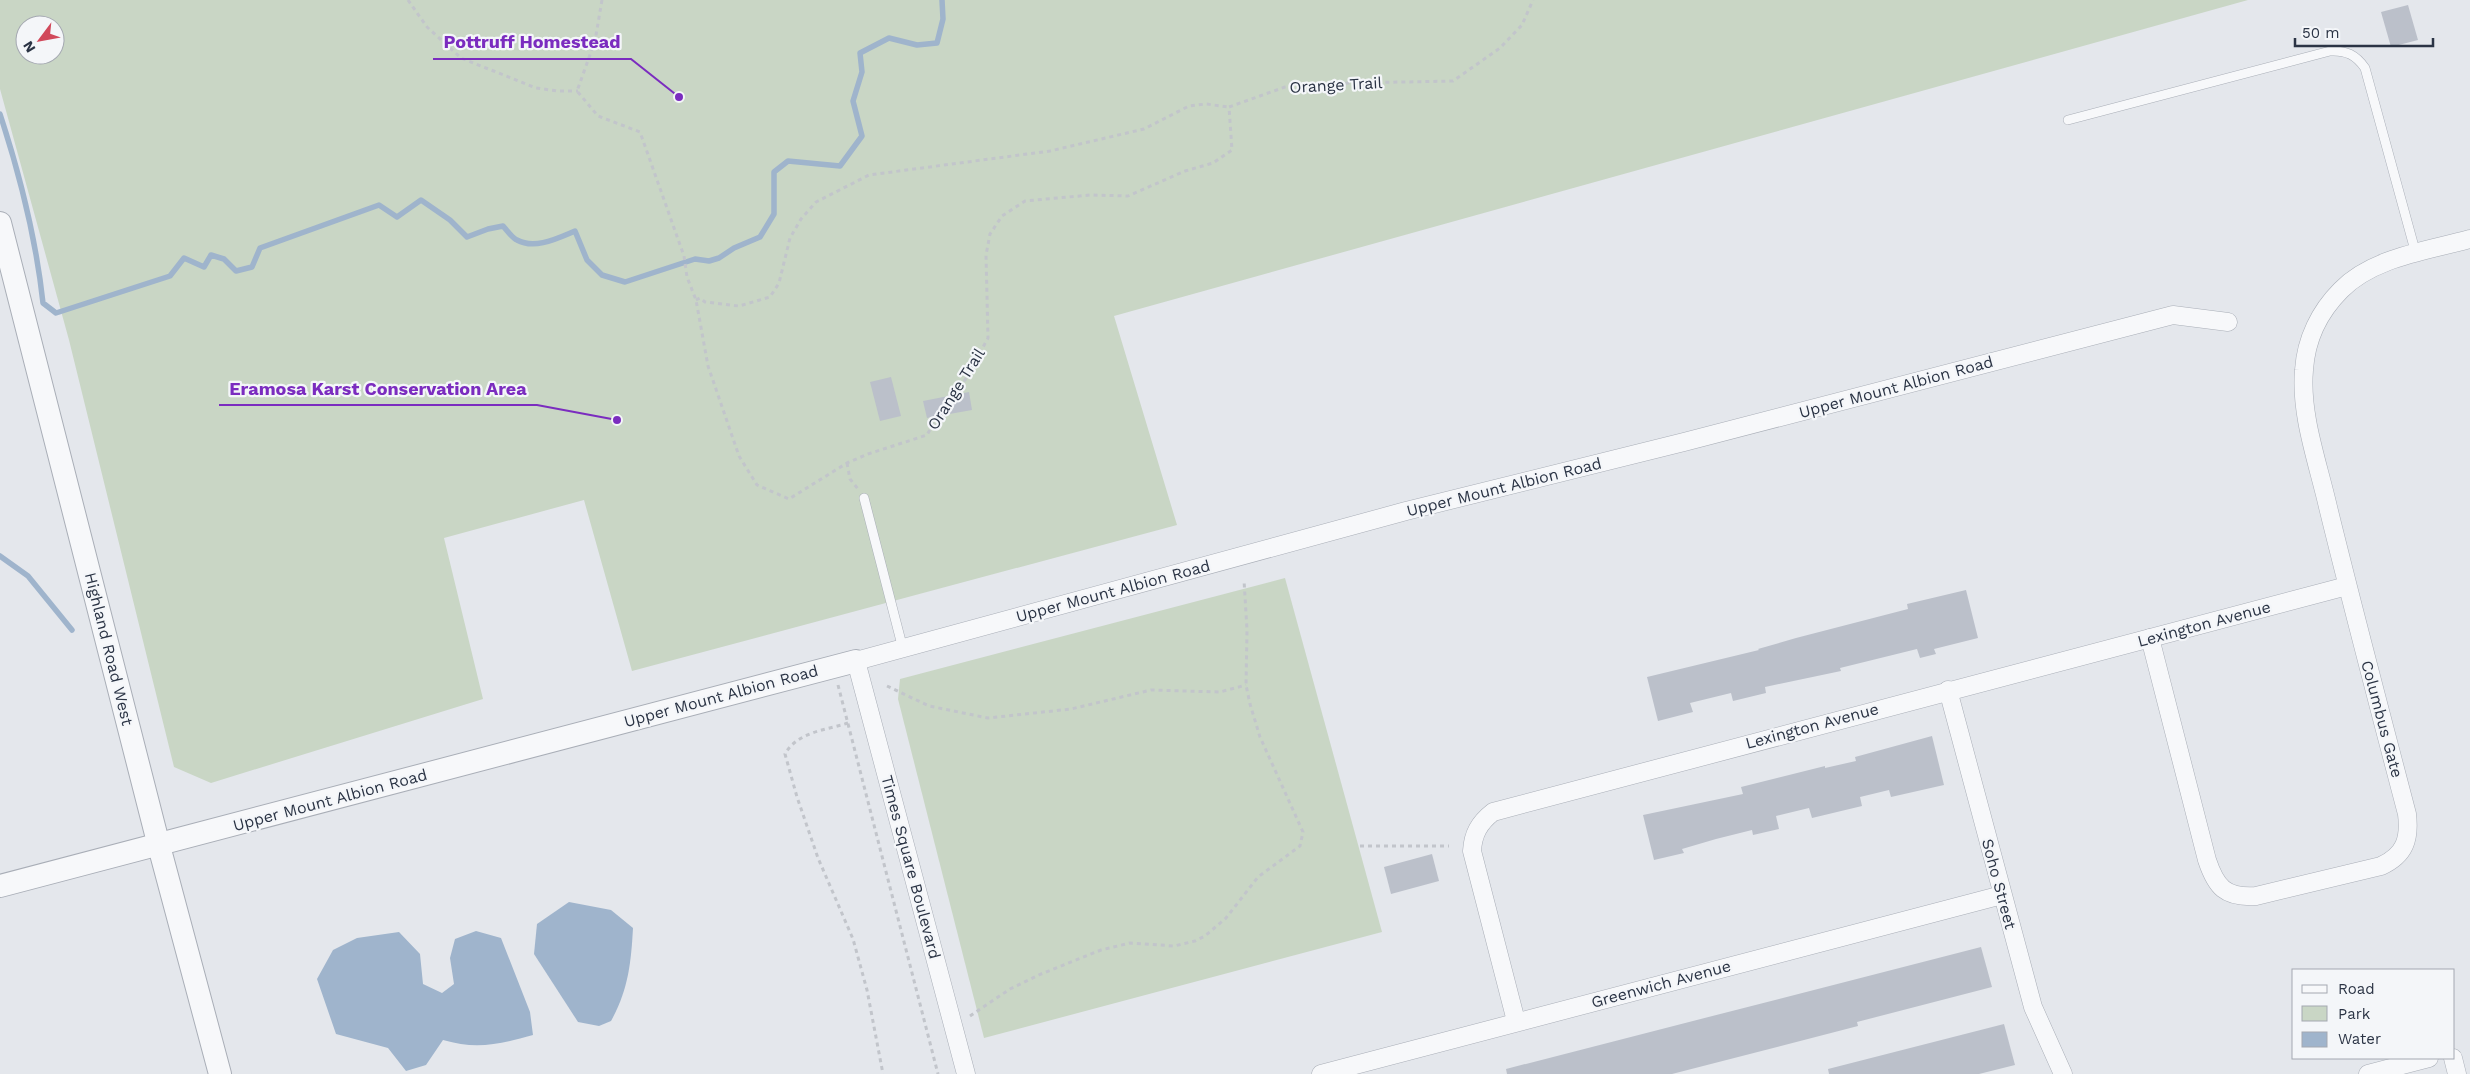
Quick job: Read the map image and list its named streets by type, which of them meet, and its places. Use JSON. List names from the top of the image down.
{
  "streets": {
    "street": [
      "Upper Mount Albion Road",
      "Lexington Avenue",
      "Highland Road West",
      "Columbus Gate",
      "Times Square Boulevard",
      "Soho Street",
      "Greenwich Avenue"
    ],
    "path": ["Orange Trail"]
  },
  "crossings": [
    ["Upper Mount Albion Road", "Highland Road West"],
    ["Upper Mount Albion Road", "Times Square Boulevard"],
    ["Lexington Avenue", "Columbus Gate"],
    ["Lexington Avenue", "Soho Street"],
    ["Lexington Avenue", "Greenwich Avenue"],
    ["Soho Street", "Greenwich Avenue"]
  ],
  "places": ["Pottruff Homestead", "Eramosa Karst Conservation Area"],
  "legend": ["Road", "Park", "Water"],
  "scale_bar": "50 m",
  "north": "bottom left"
}
